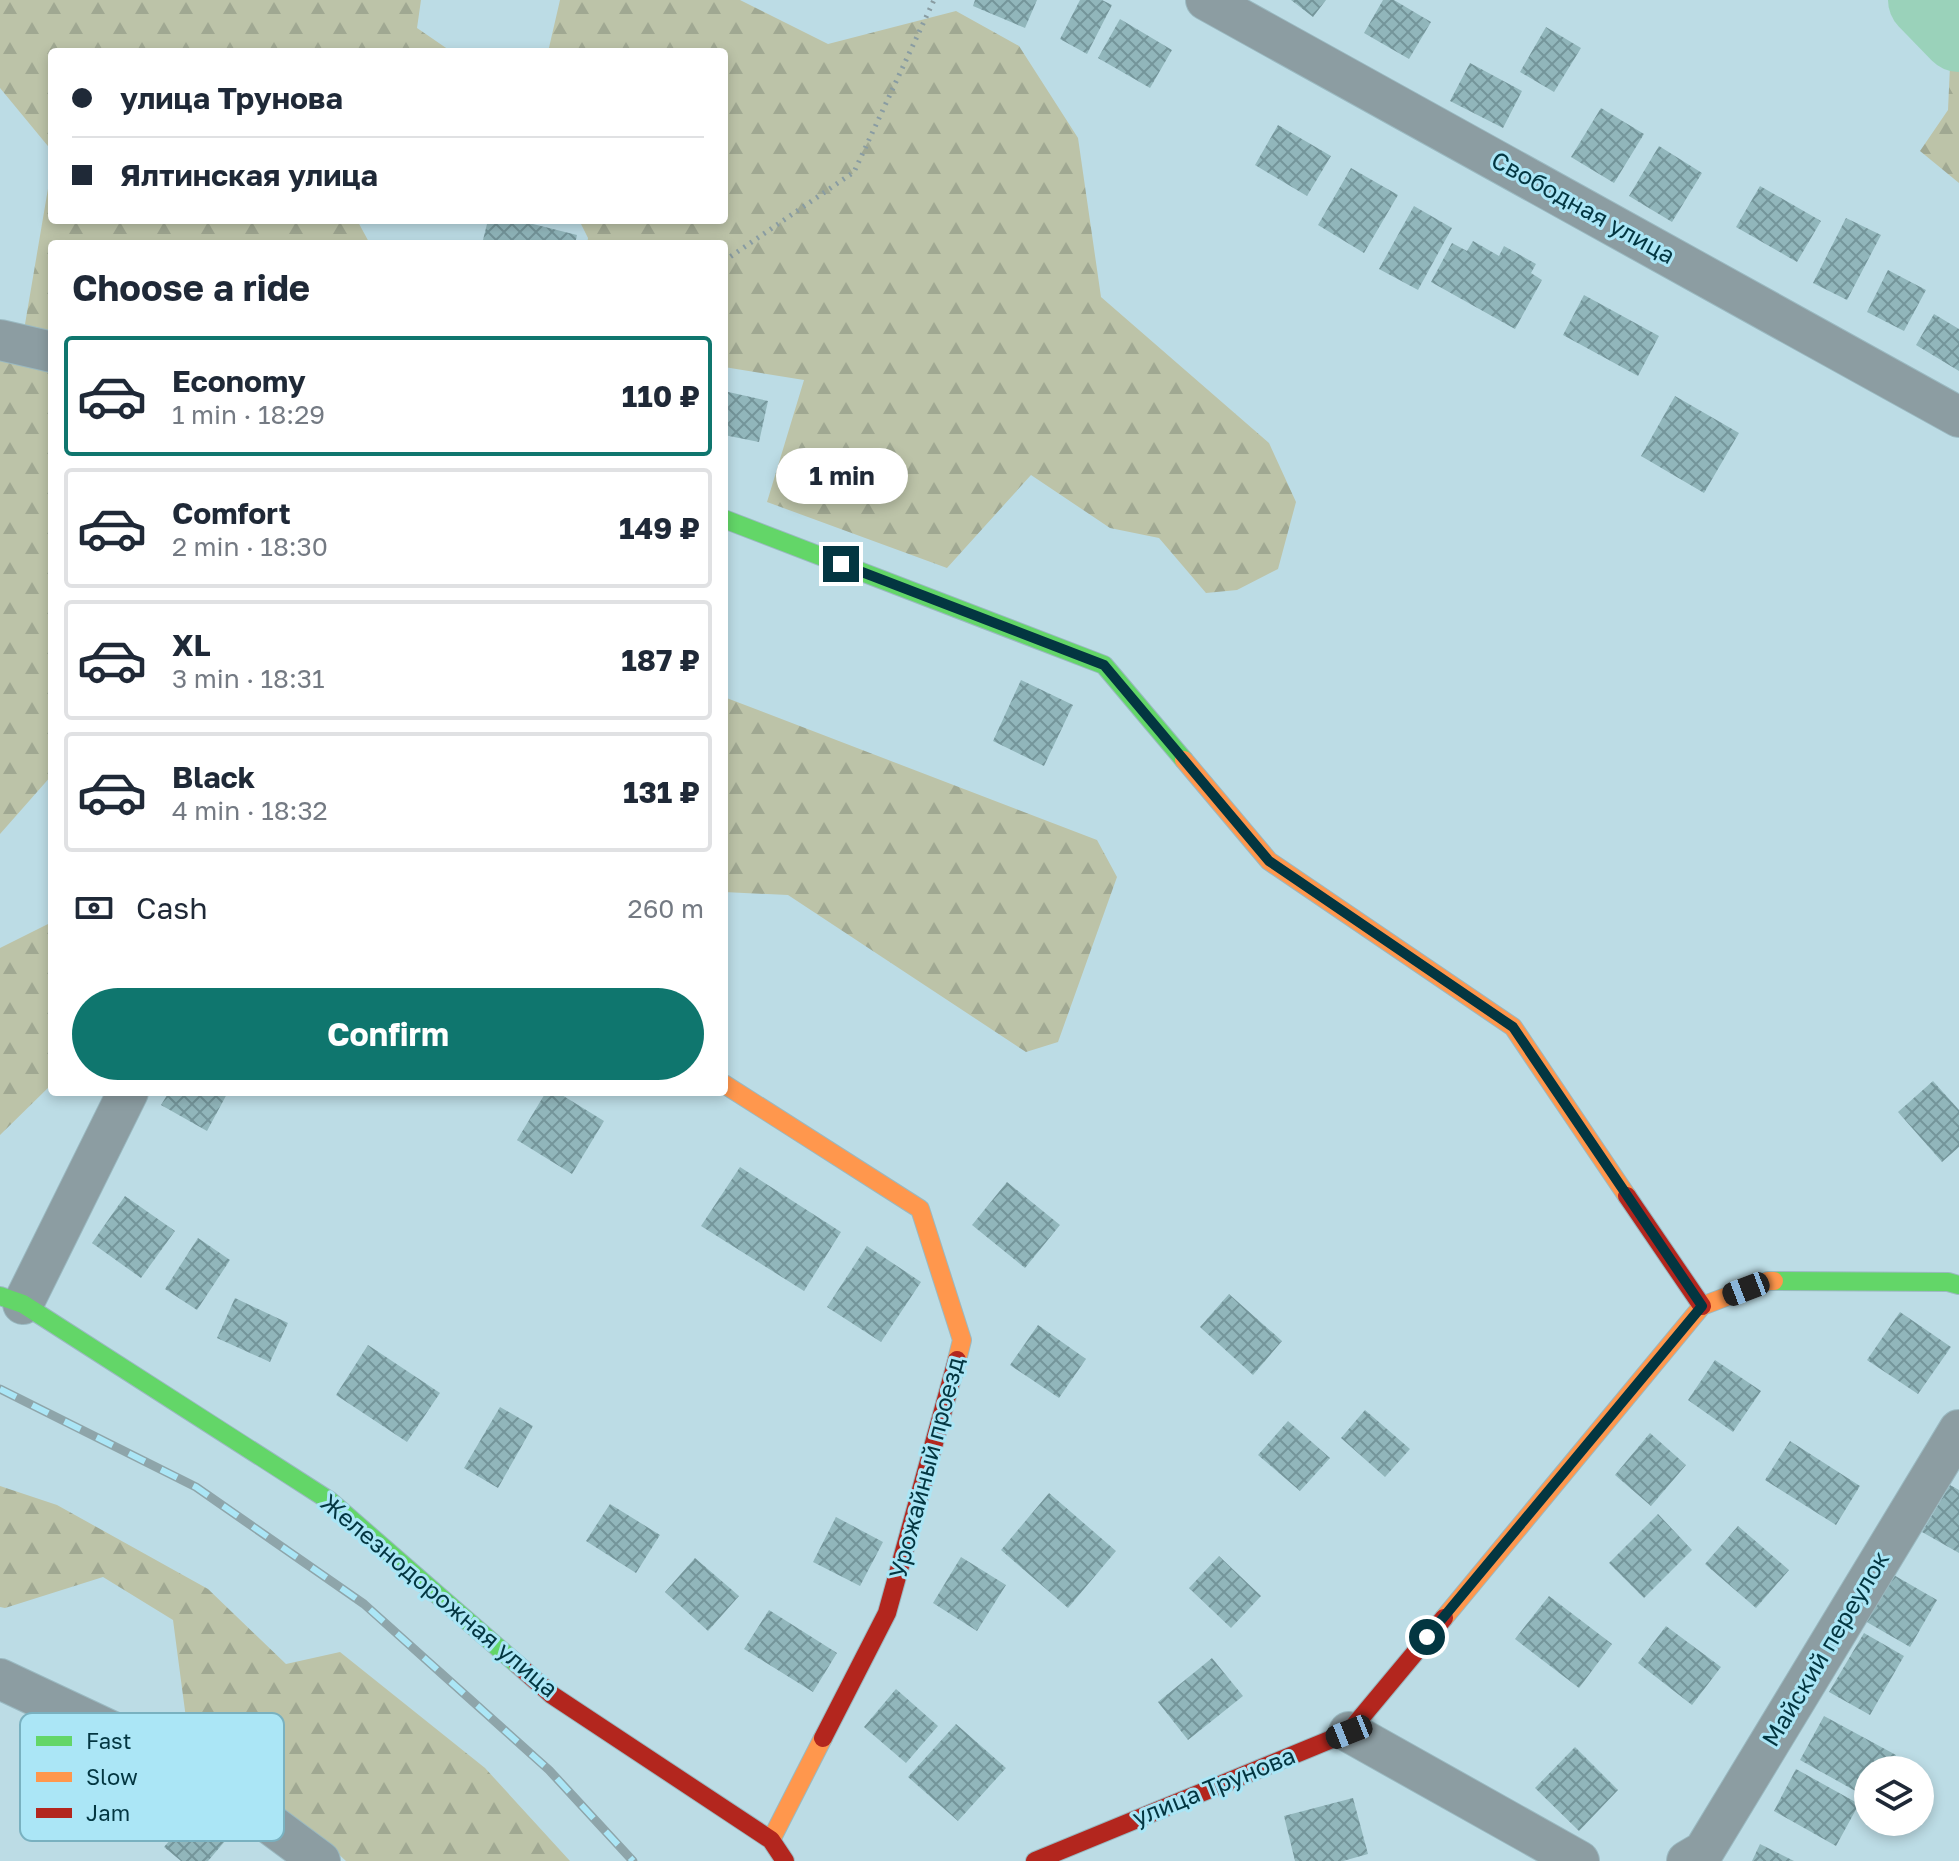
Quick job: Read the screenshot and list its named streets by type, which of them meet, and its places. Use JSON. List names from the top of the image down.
{
  "streets": {
    "street": [
      "Свободная улица",
      "Урожайный проезд",
      "Железнодорожная улица",
      "Майский переулок",
      "улица Трунова"
    ]
  },
  "crossings": [
    ["Урожайный проезд", "Железнодорожная улица"]
  ],
  "legend": ["Fast", "Slow", "Jam"],
  "page": {
    "banner": ["улица Трунова", "Ялтинская улица"],
    "heading": "Choose a ride",
    "list": [
      {
        "name": "Economy",
        "note": "1 min · 18:29",
        "value": "110 ₽"
      },
      {
        "name": "Comfort",
        "note": "2 min · 18:30",
        "value": "149 ₽"
      },
      {
        "name": "XL",
        "note": "3 min · 18:31",
        "value": "187 ₽"
      },
      {
        "name": "Black",
        "note": "4 min · 18:32",
        "value": "131 ₽"
      }
    ],
    "bubble": "1 min",
    "pay": ["Cash", "260 m"],
    "buttons": "Confirm"
  }
}
